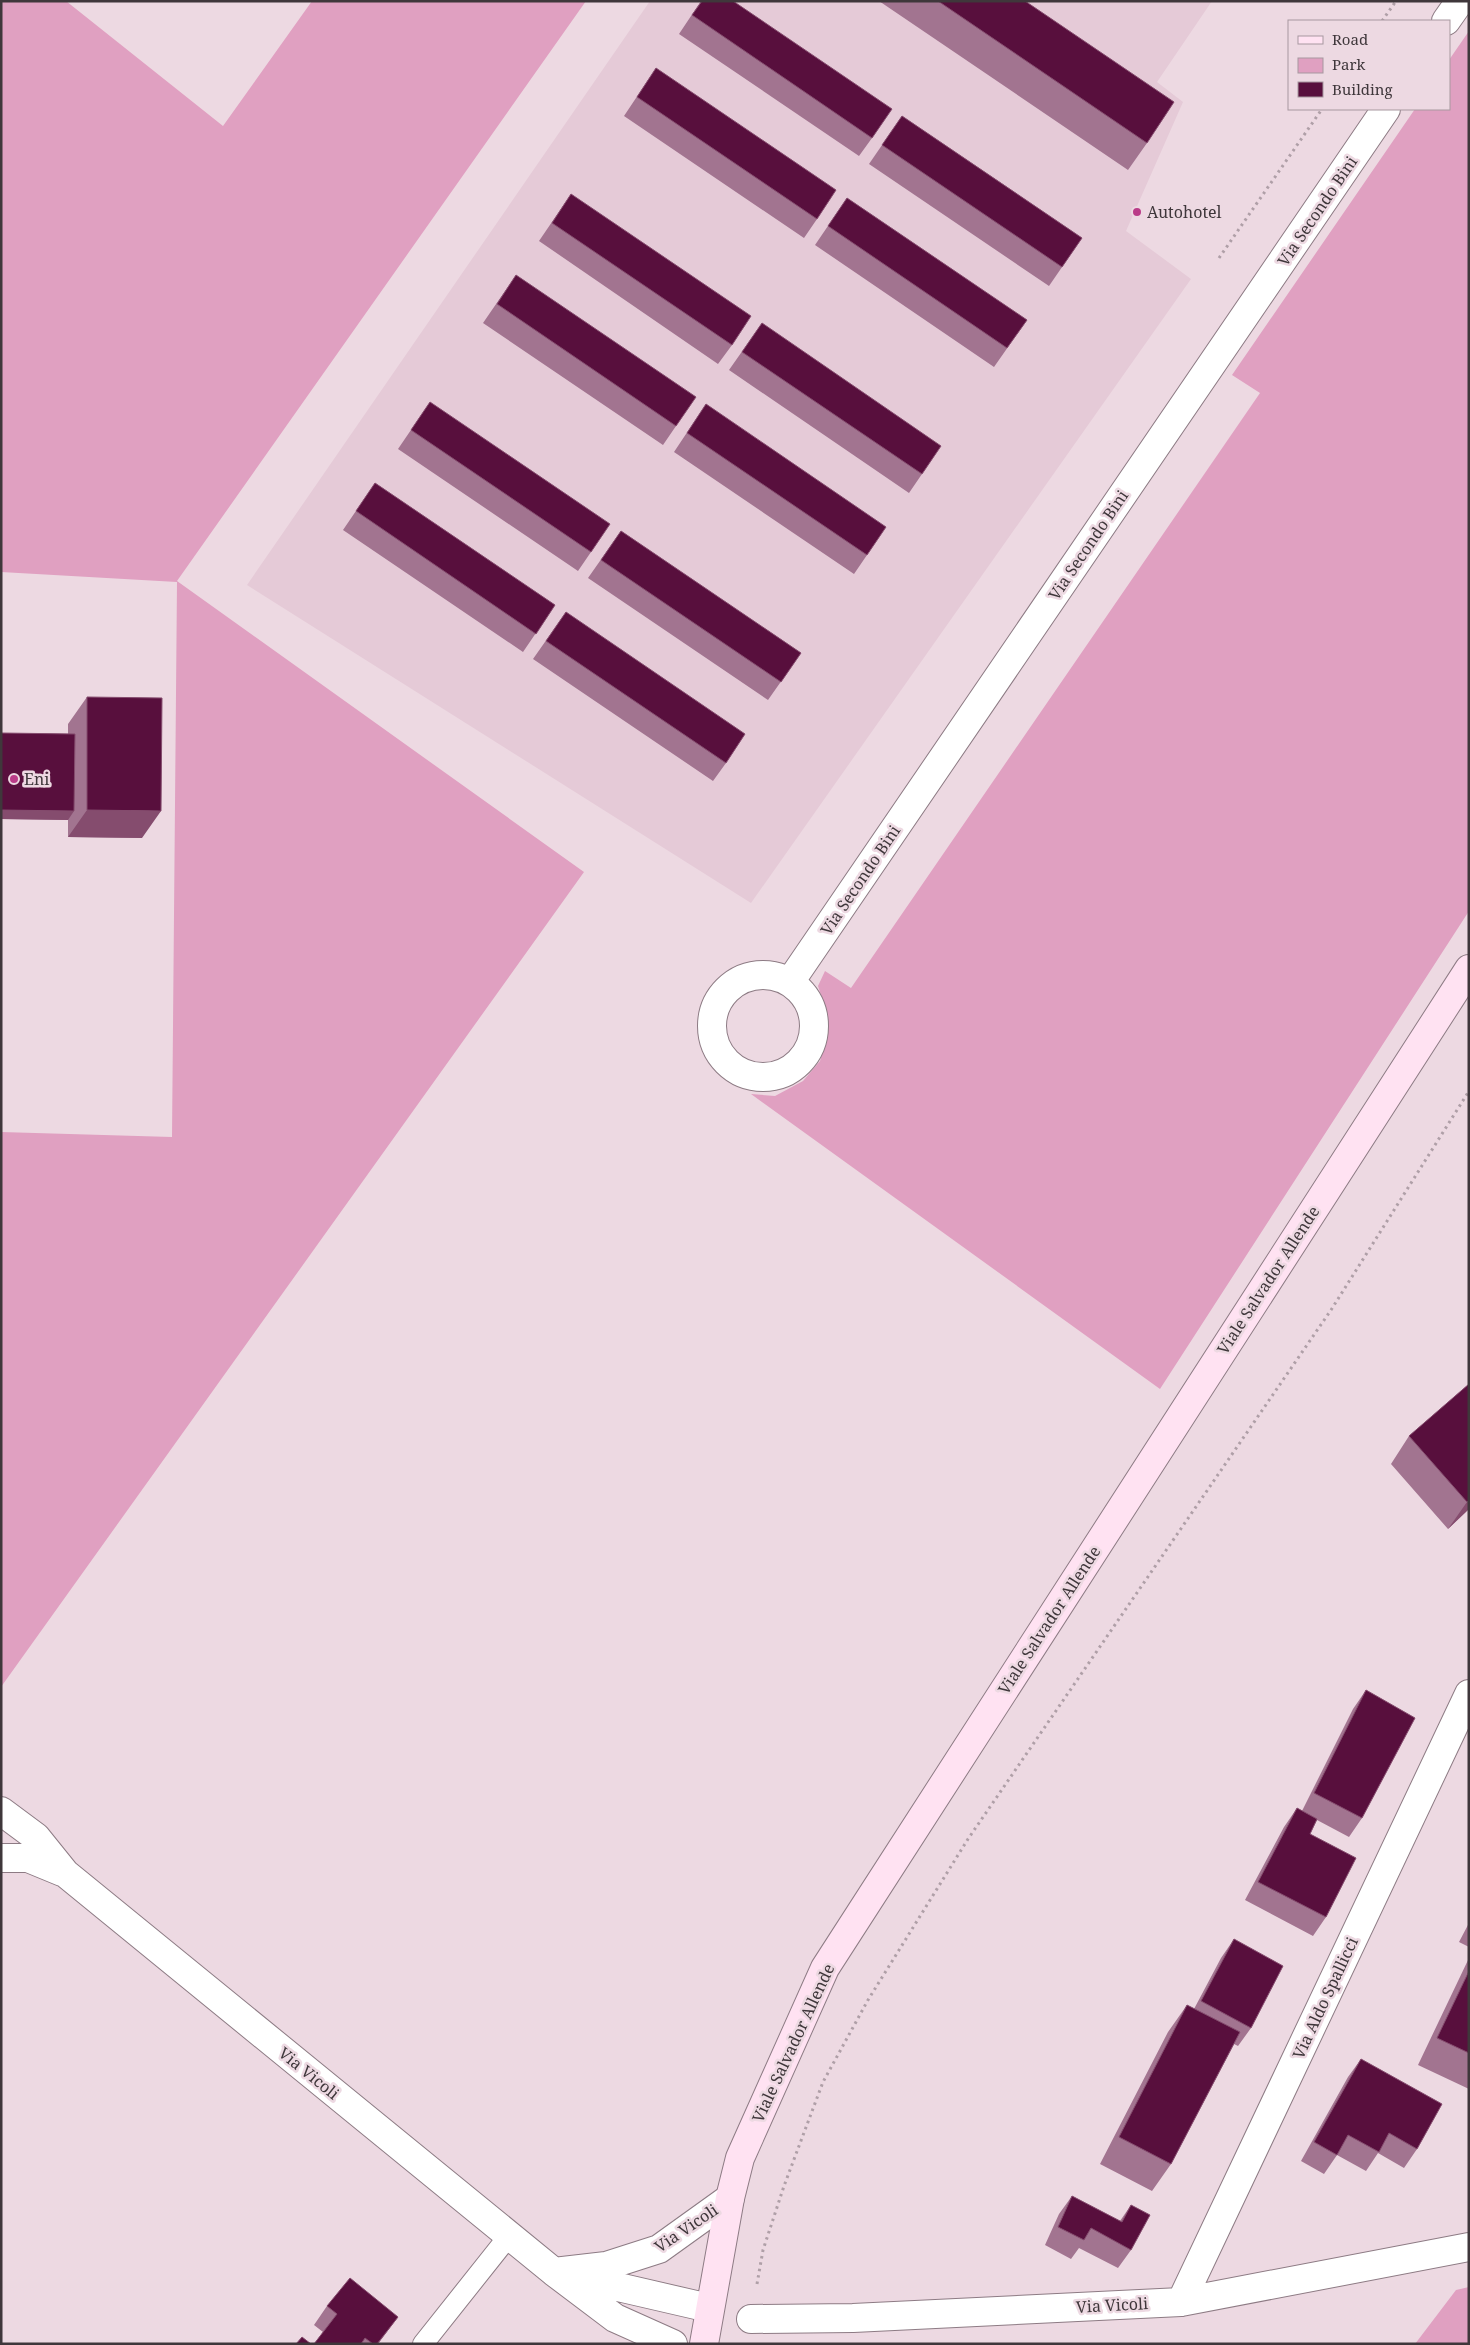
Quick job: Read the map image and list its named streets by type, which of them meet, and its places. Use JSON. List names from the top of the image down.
{
  "streets": {
    "main road": ["Viale Salvador Allende"],
    "street": ["Via Secondo Bini", "Via Aldo Spallicci", "Via Vicoli"]
  },
  "crossings": [
    ["Viale Salvador Allende", "Via Vicoli"],
    ["Via Aldo Spallicci", "Via Vicoli"]
  ],
  "places": ["Autohotel", "Eni"],
  "legend": ["Road", "Park", "Building"]
}
